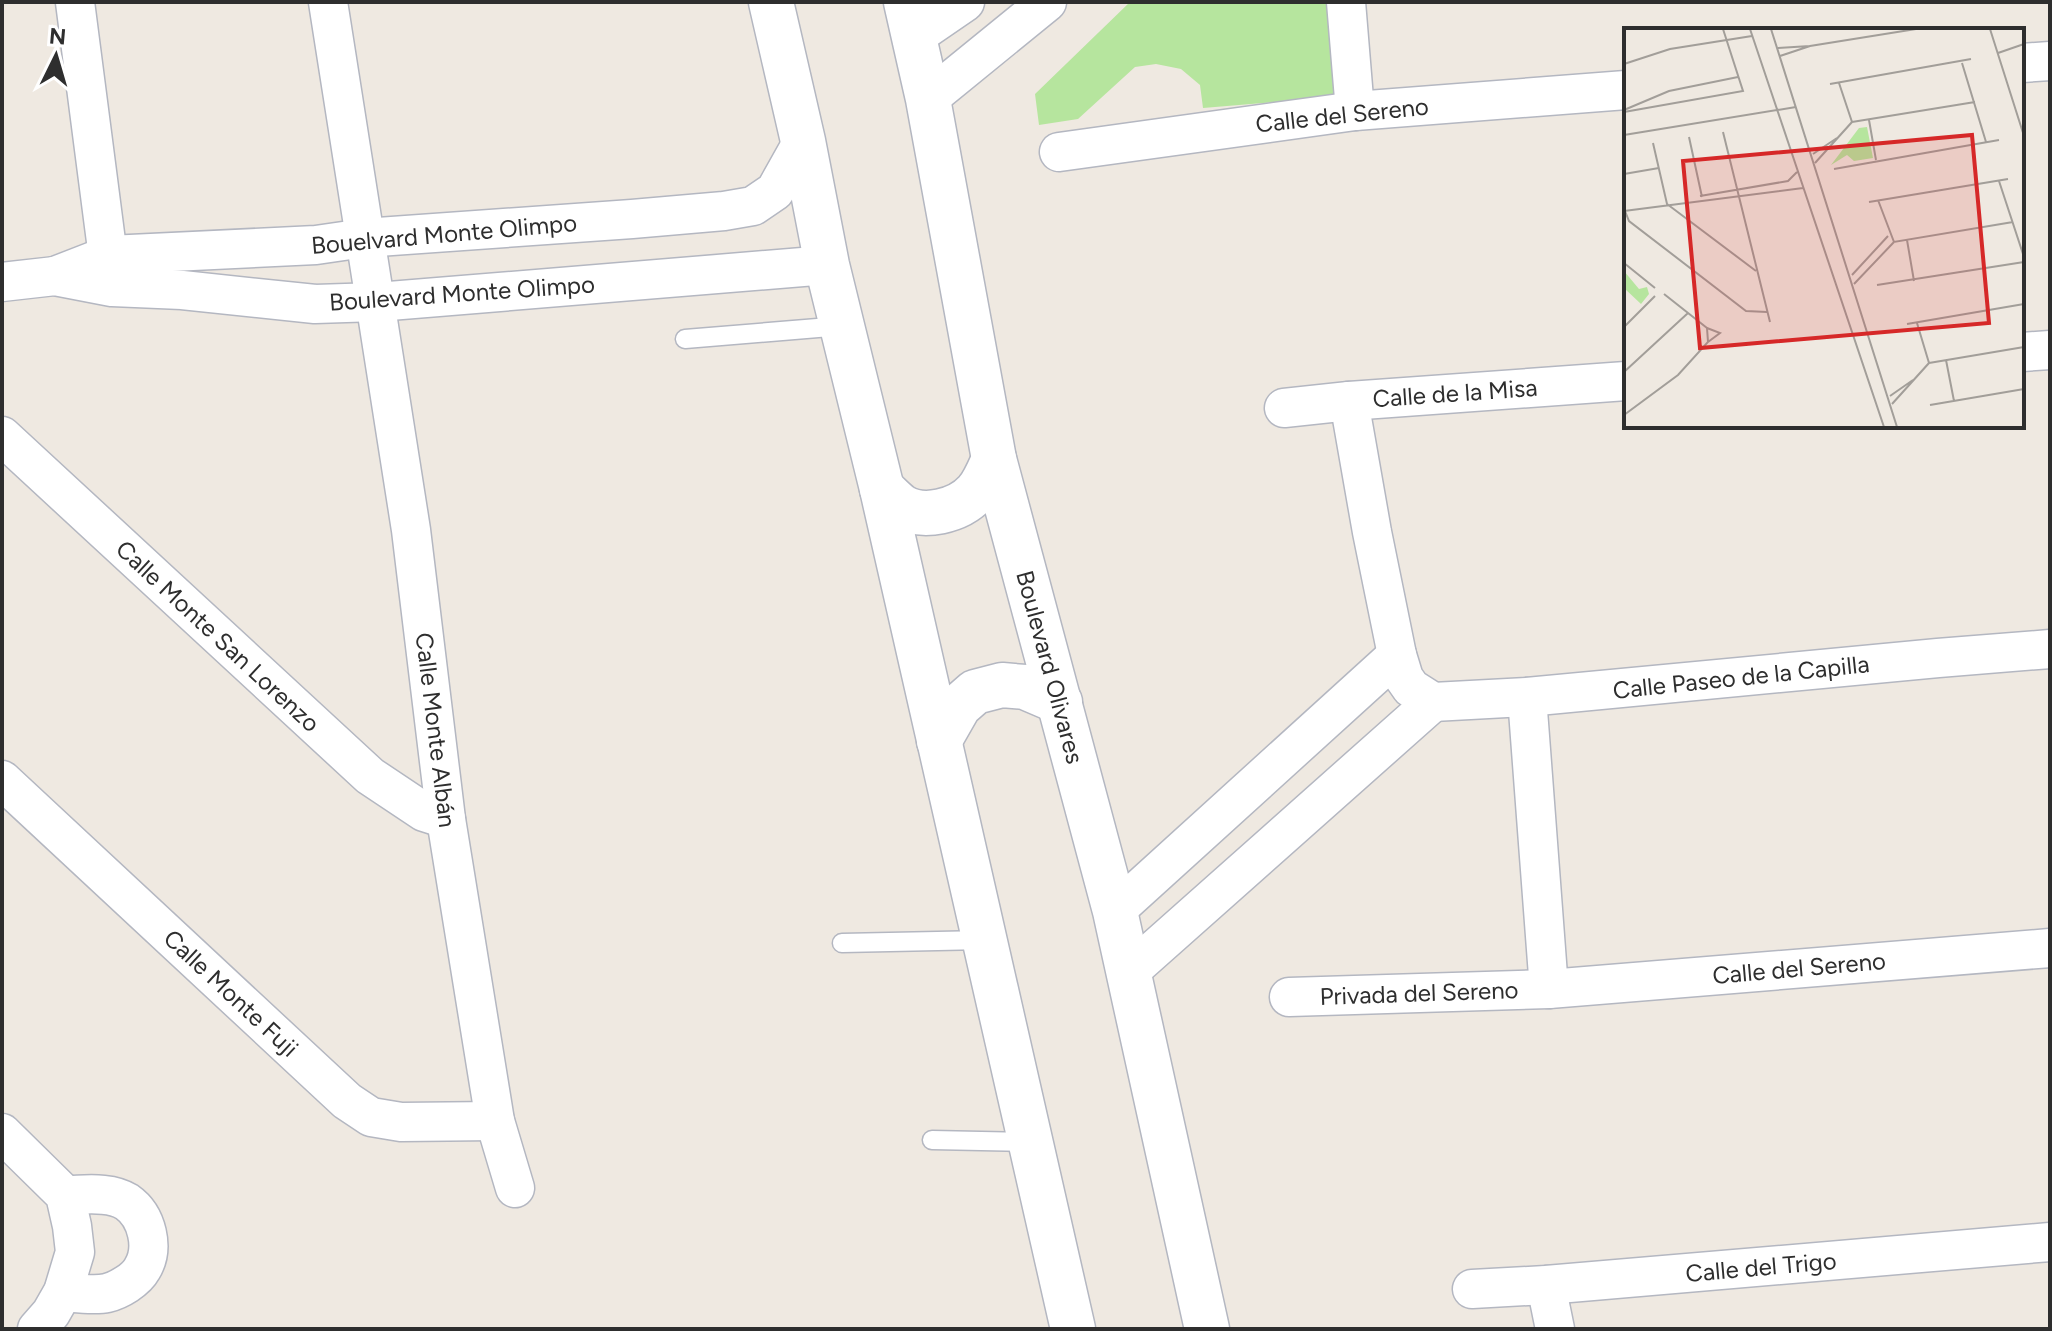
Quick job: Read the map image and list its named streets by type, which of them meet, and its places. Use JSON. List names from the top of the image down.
{
  "streets": {
    "street": [
      "Calle del Sereno",
      "Bouelvard Monte Olimpo",
      "Boulevard Monte Olimpo",
      "Calle de la Misa",
      "Calle Monte San Lorenzo",
      "Boulevard Olivares",
      "Calle Paseo de la Capilla",
      "Calle Monte Albán",
      "Calle Monte Fuji",
      "Privada del Sereno",
      "Calle del Trigo"
    ]
  },
  "crossings": [
    ["Calle del Sereno", "Privada del Sereno"],
    ["Bouelvard Monte Olimpo", "Boulevard Monte Olimpo"],
    ["Bouelvard Monte Olimpo", "Calle Monte Albán"],
    ["Boulevard Monte Olimpo", "Calle Monte Albán"],
    ["Calle Monte San Lorenzo", "Calle Monte Albán"],
    ["Calle Monte Albán", "Calle Monte Fuji"]
  ],
  "north": "top"
}
